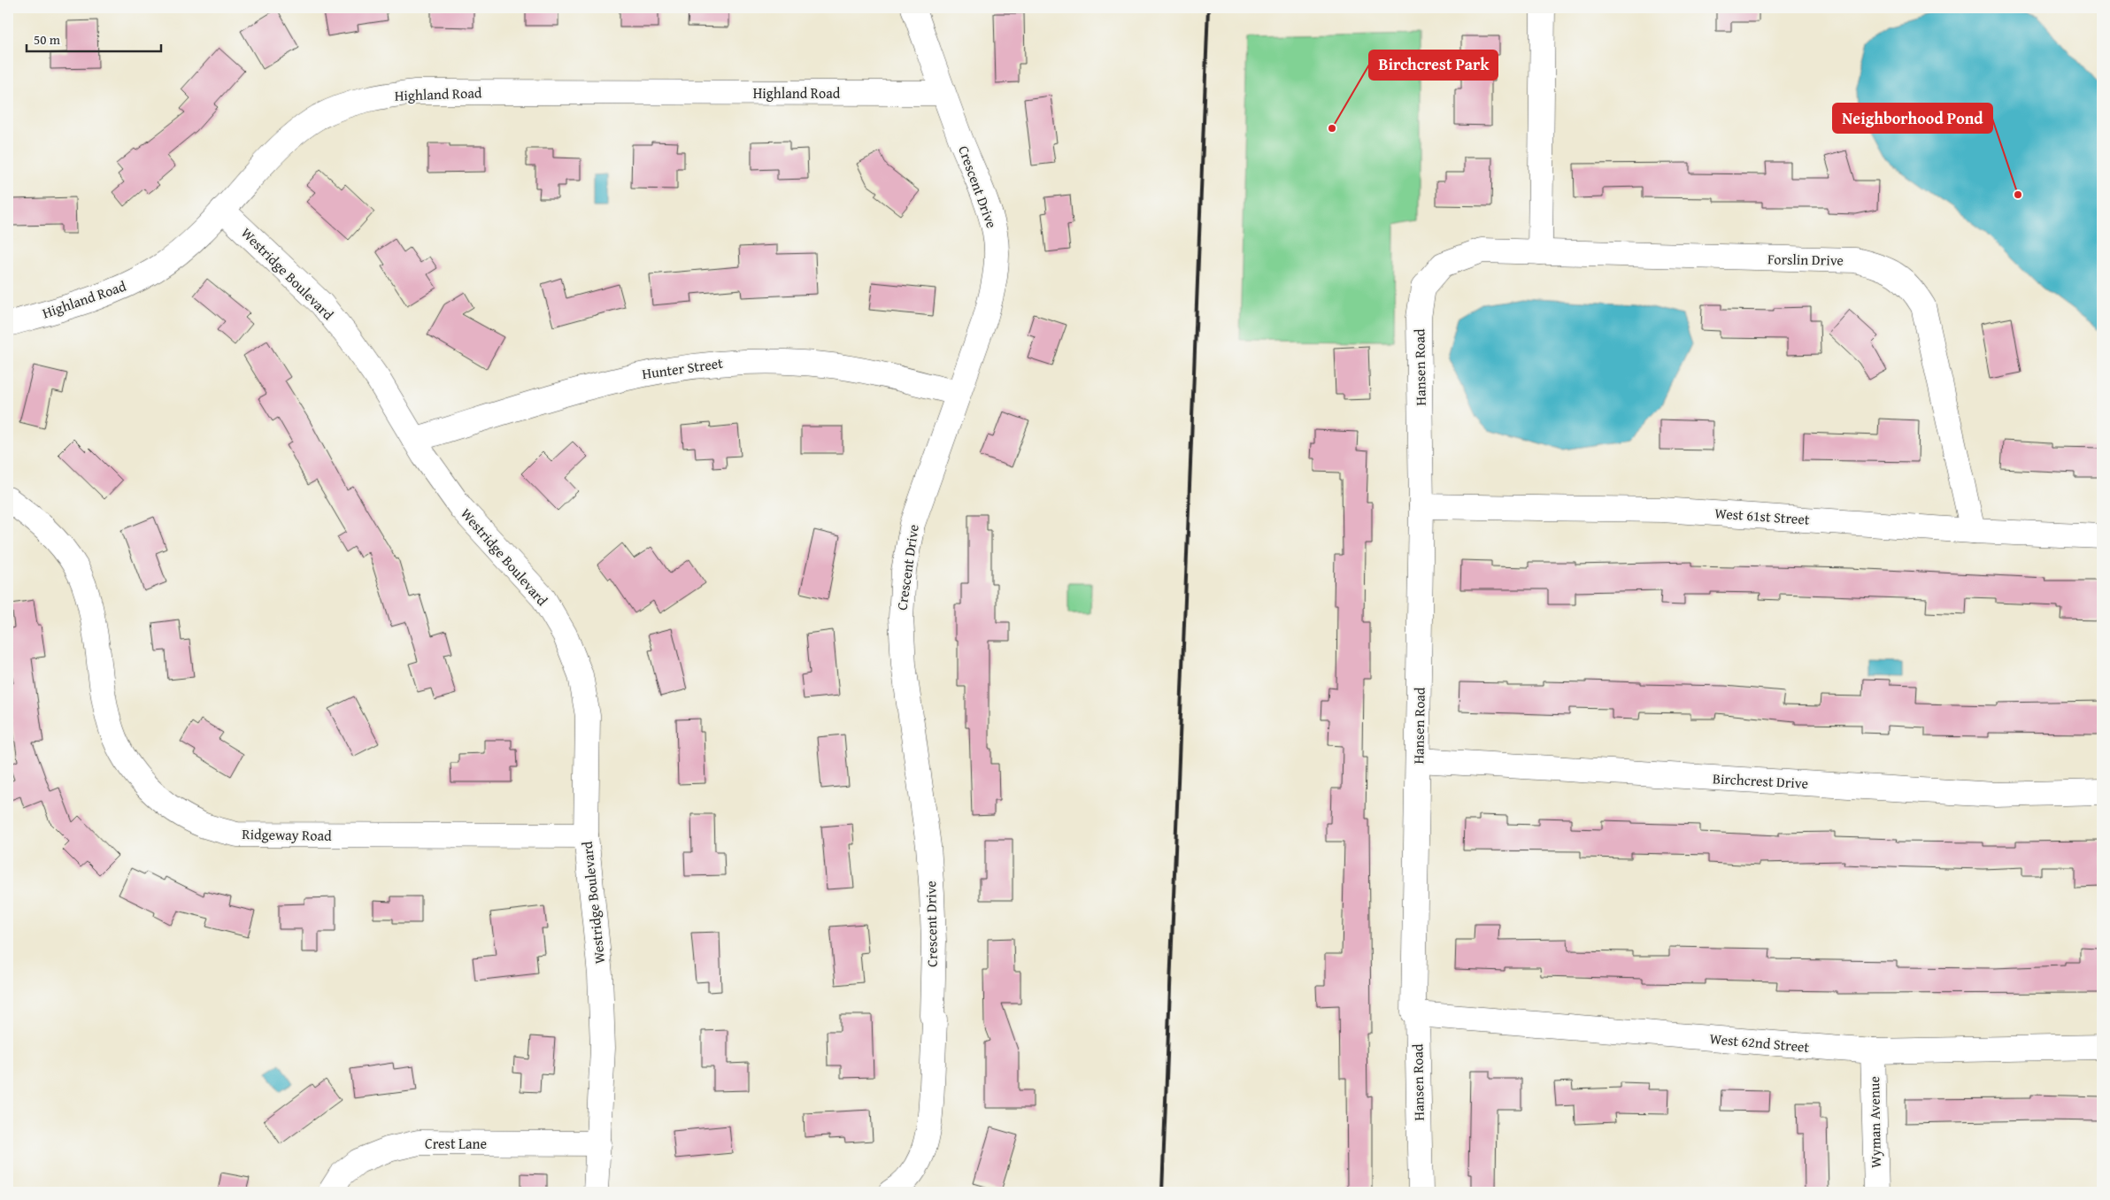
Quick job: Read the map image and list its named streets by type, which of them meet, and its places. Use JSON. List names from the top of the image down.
{
  "streets": {
    "street": [
      "Highland Road",
      "Crescent Drive",
      "Forslin Drive",
      "Westridge Boulevard",
      "Hansen Road",
      "Hunter Street",
      "West 61st Street",
      "Birchcrest Drive",
      "Ridgeway Road",
      "West 62nd Street",
      "Wyman Avenue",
      "Crest Lane"
    ]
  },
  "crossings": [
    ["Highland Road", "Crescent Drive"],
    ["Highland Road", "Westridge Boulevard"],
    ["Crescent Drive", "Hunter Street"],
    ["Forslin Drive", "Hansen Road"],
    ["Forslin Drive", "West 61st Street"],
    ["Westridge Boulevard", "Hunter Street"],
    ["Westridge Boulevard", "Ridgeway Road"],
    ["Westridge Boulevard", "Crest Lane"],
    ["Hansen Road", "West 61st Street"],
    ["Hansen Road", "Birchcrest Drive"],
    ["Hansen Road", "West 62nd Street"],
    ["West 62nd Street", "Wyman Avenue"]
  ],
  "places": ["Birchcrest Park", "Neighborhood Pond"],
  "scale_bar": "50 m"
}
